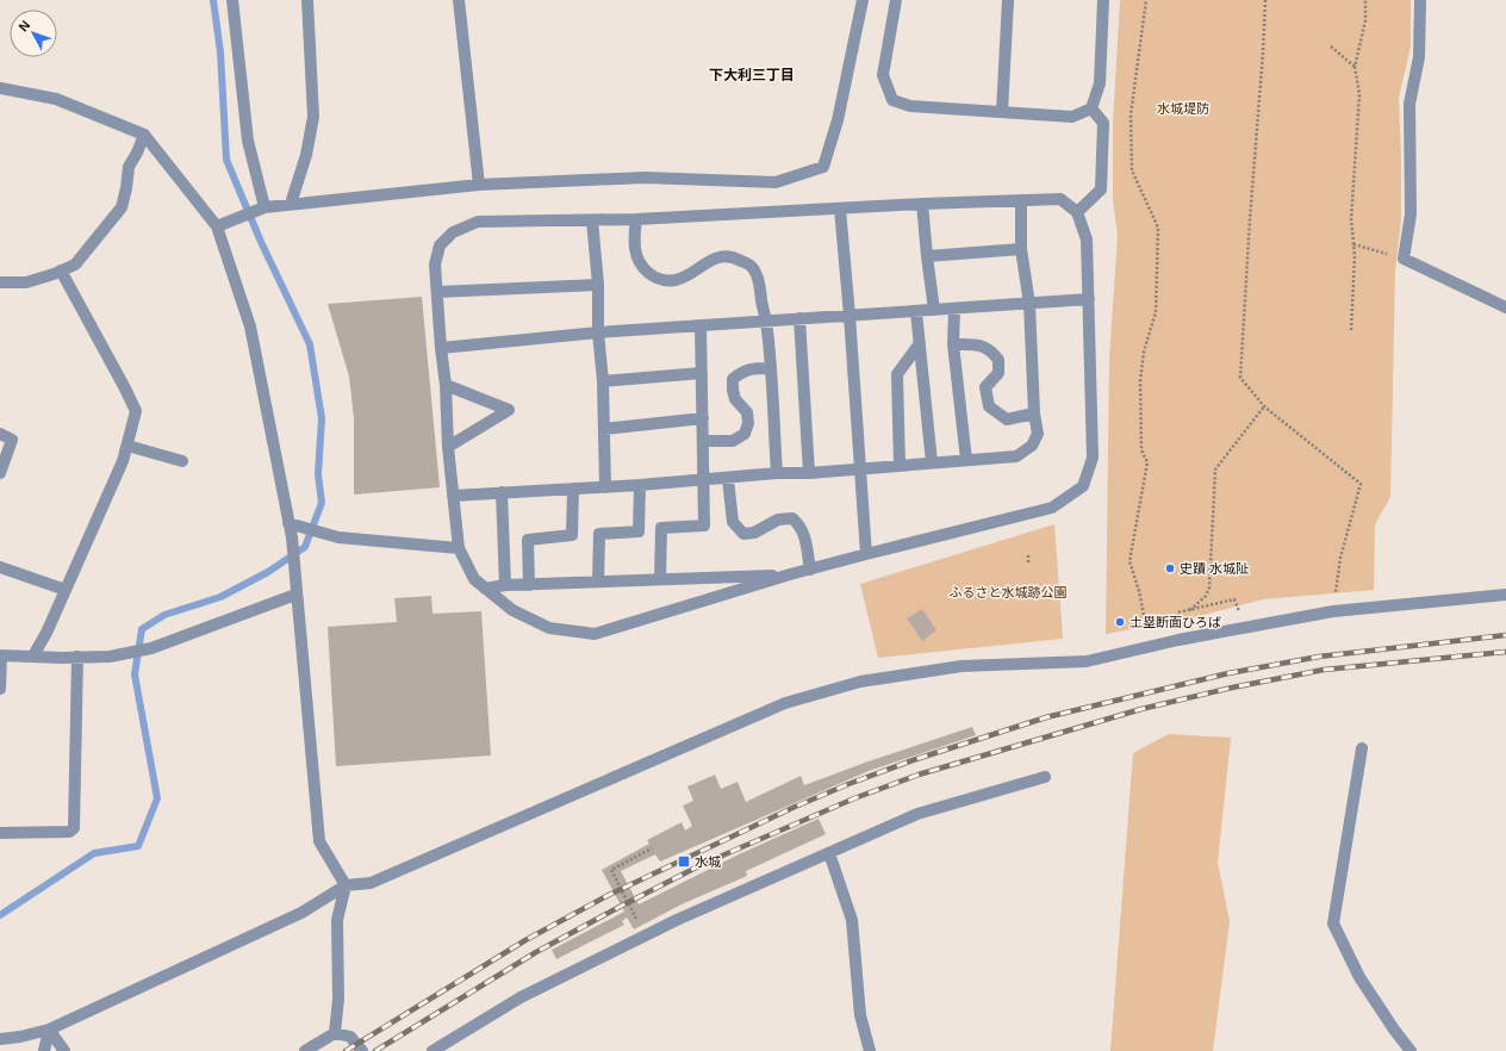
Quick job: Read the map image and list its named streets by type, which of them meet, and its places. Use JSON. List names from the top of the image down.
{
  "districts": ["下大利三丁目"],
  "parks": ["水城堤防", "ふるさと水城跡公園"],
  "places": {
    "other": ["史蹟 水城阯", "土塁断面ひろば"],
    "transit": ["水城"]
  },
  "north": "top left"
}
